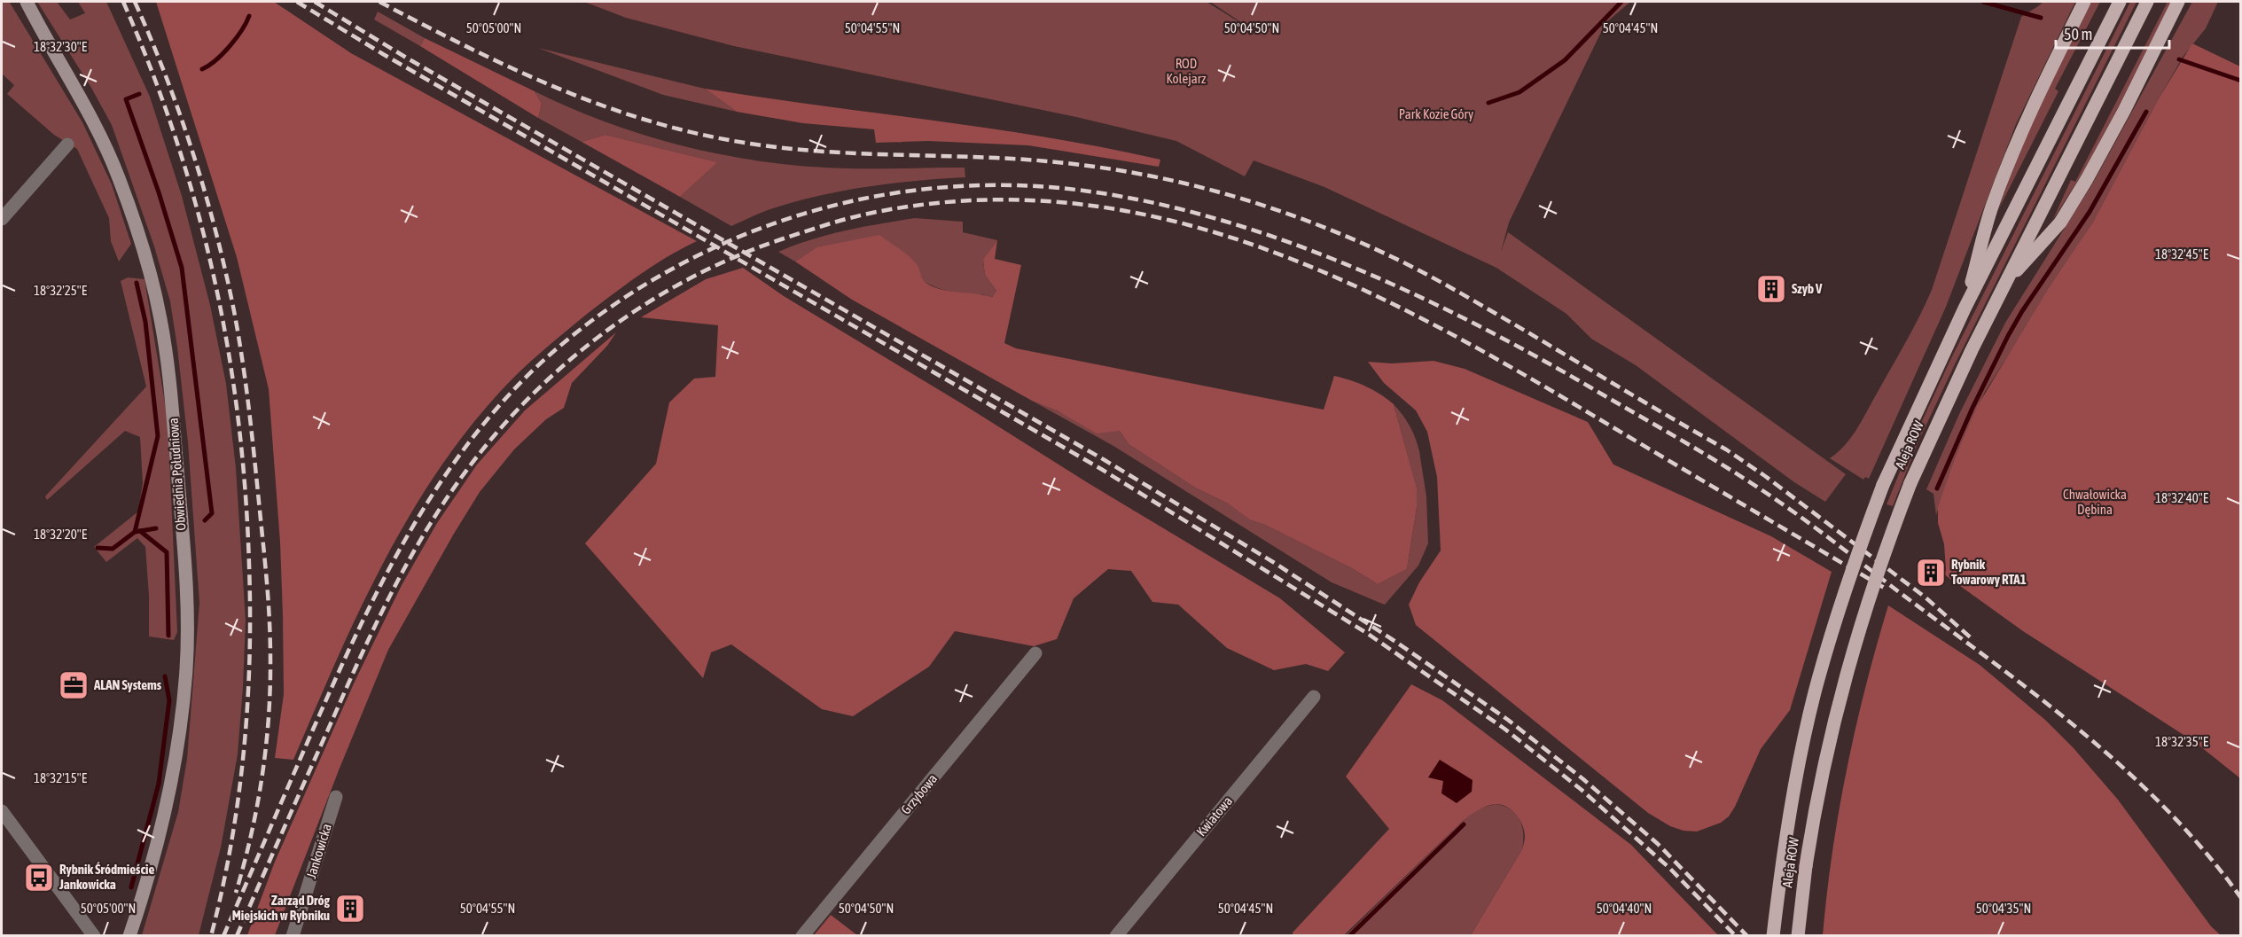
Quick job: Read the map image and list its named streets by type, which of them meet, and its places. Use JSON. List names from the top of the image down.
{
  "streets": {
    "main road": ["Aleja ROW", "Obwiednia Południowa"],
    "street": ["Grzybowa", "Kwiatowa", "Jankowicka"]
  },
  "parks": ["ROD Kolejarz", "Park Kozie Góry", "Chwałowicka Dębina"],
  "places": {
    "building": ["Szyb V", "Rybnik Towarowy RTA1", "Zarząd Dróg Miejskich w Rybniku"],
    "office": ["ALAN Systems"],
    "bus stop": ["Rybnik Śródmieście Jankowicka"]
  },
  "scale_bar": "50 m",
  "coordinates": [
    "50°05'00\"N",
    "50°04'55\"N",
    "50°04'50\"N",
    "50°04'45\"N",
    "18°32'30\"E",
    "18°32'45\"E",
    "18°32'25\"E",
    "18°32'40\"E",
    "18°32'20\"E",
    "18°32'35\"E",
    "18°32'15\"E",
    "50°04'40\"N",
    "50°04'35\"N"
  ]
}
